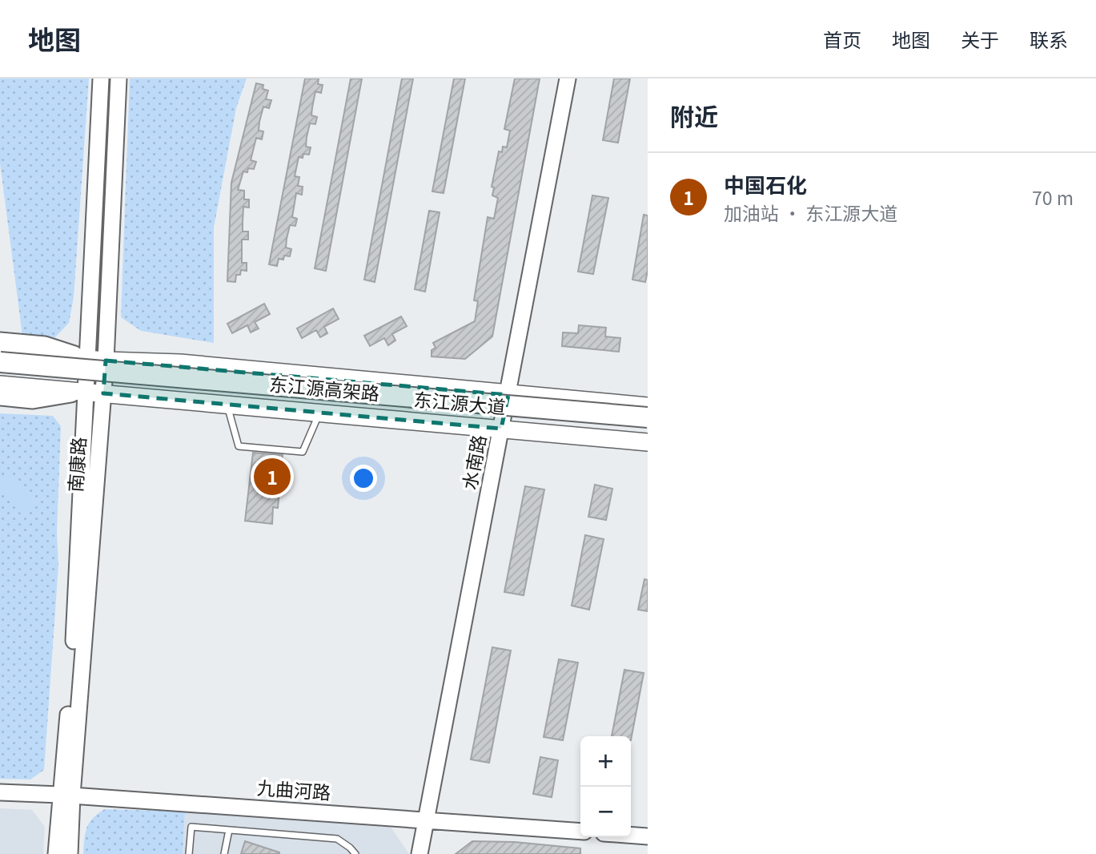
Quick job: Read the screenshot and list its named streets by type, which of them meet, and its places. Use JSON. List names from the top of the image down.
{
  "streets": {
    "highway": ["东江源高架路"],
    "main road": ["东江源大道"],
    "street": ["水南路", "南康路", "九曲河路"]
  },
  "crossings": [
    ["东江源大道", "水南路"],
    ["东江源大道", "南康路"],
    ["水南路", "九曲河路"],
    ["南康路", "九曲河路"]
  ],
  "page": {
    "header": "地图",
    "nav": [
      "首页",
      "地图",
      "关于",
      "联系"
    ],
    "heading": "附近",
    "list": [
      {
        "mark": "1",
        "name": "中国石化",
        "note": "加油站 · 东江源大道",
        "value": "70 m"
      }
    ],
    "pins": "1",
    "map_buttons": ["+", "−"]
  }
}
